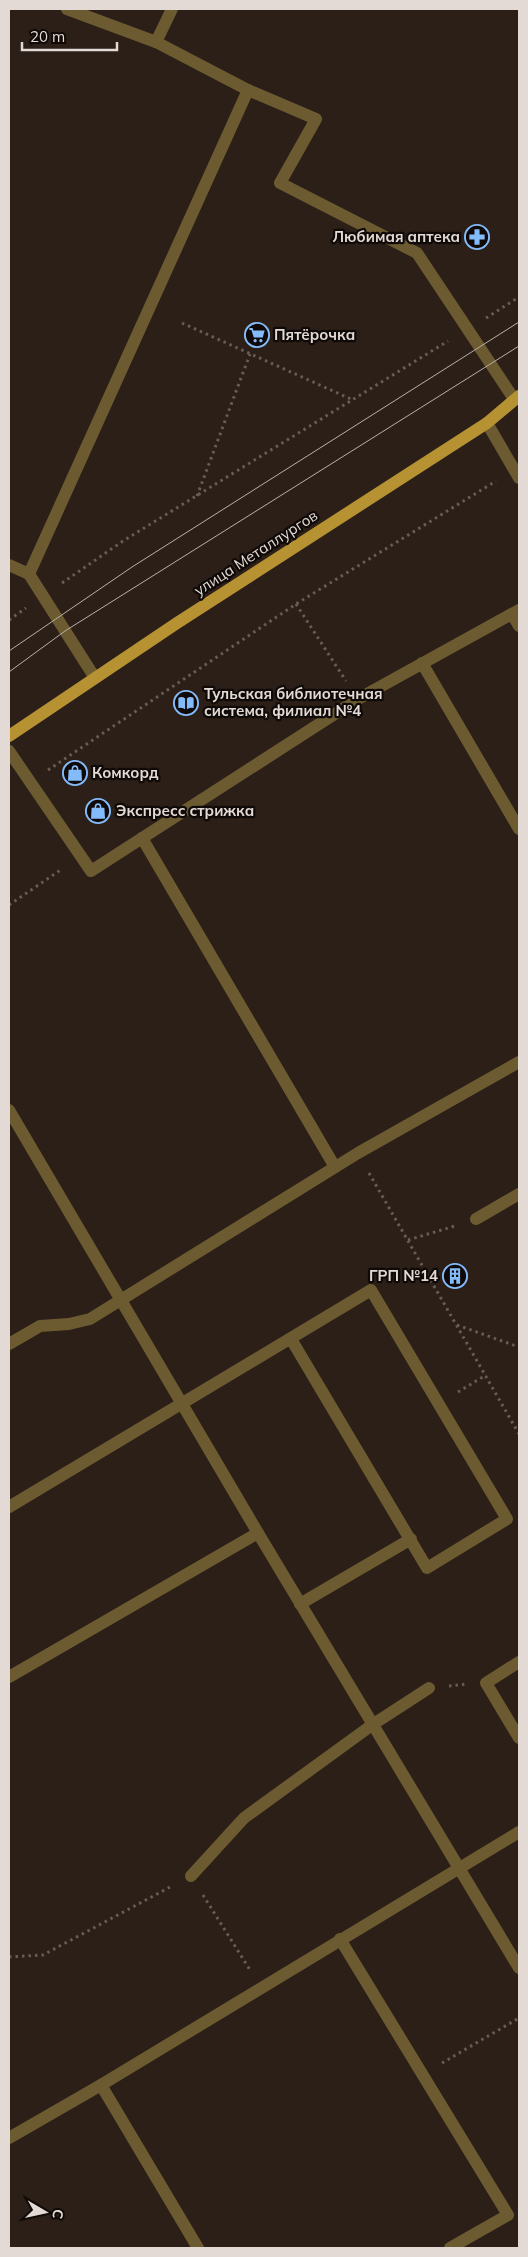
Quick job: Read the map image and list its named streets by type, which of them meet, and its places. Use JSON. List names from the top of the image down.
{
  "streets": {
    "main road": ["улица Металлургов"]
  },
  "places": {
    "pharmacy": ["Любимая аптека"],
    "supermarket": ["Пятёрочка"],
    "library": ["Тульская библиотечная система, филиал №4"],
    "shop": ["Комкорд", "Экспресс стрижка"],
    "building": ["ГРП №14"]
  },
  "scale_bar": "20 m",
  "north": "right"
}
